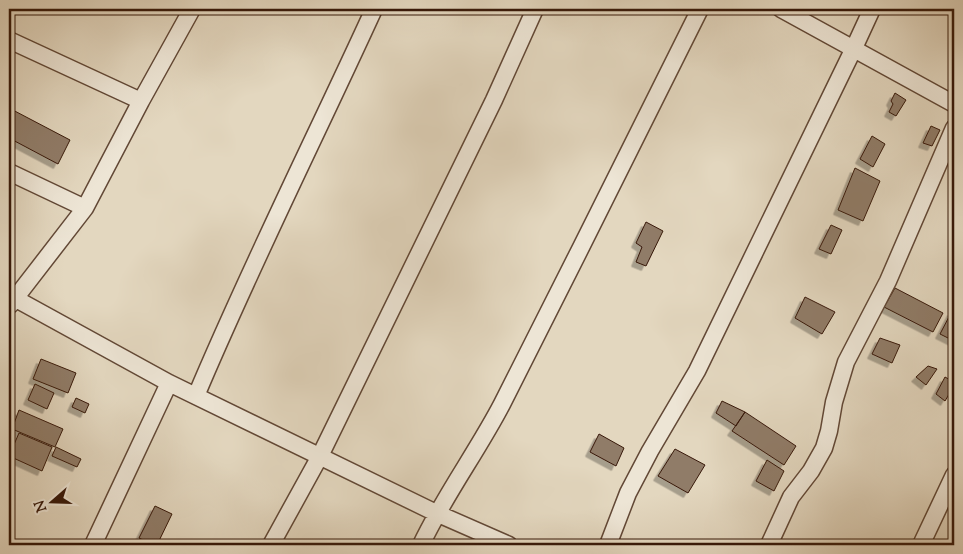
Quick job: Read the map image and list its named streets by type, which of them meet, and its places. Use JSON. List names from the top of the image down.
{
  "north": "left"
}
